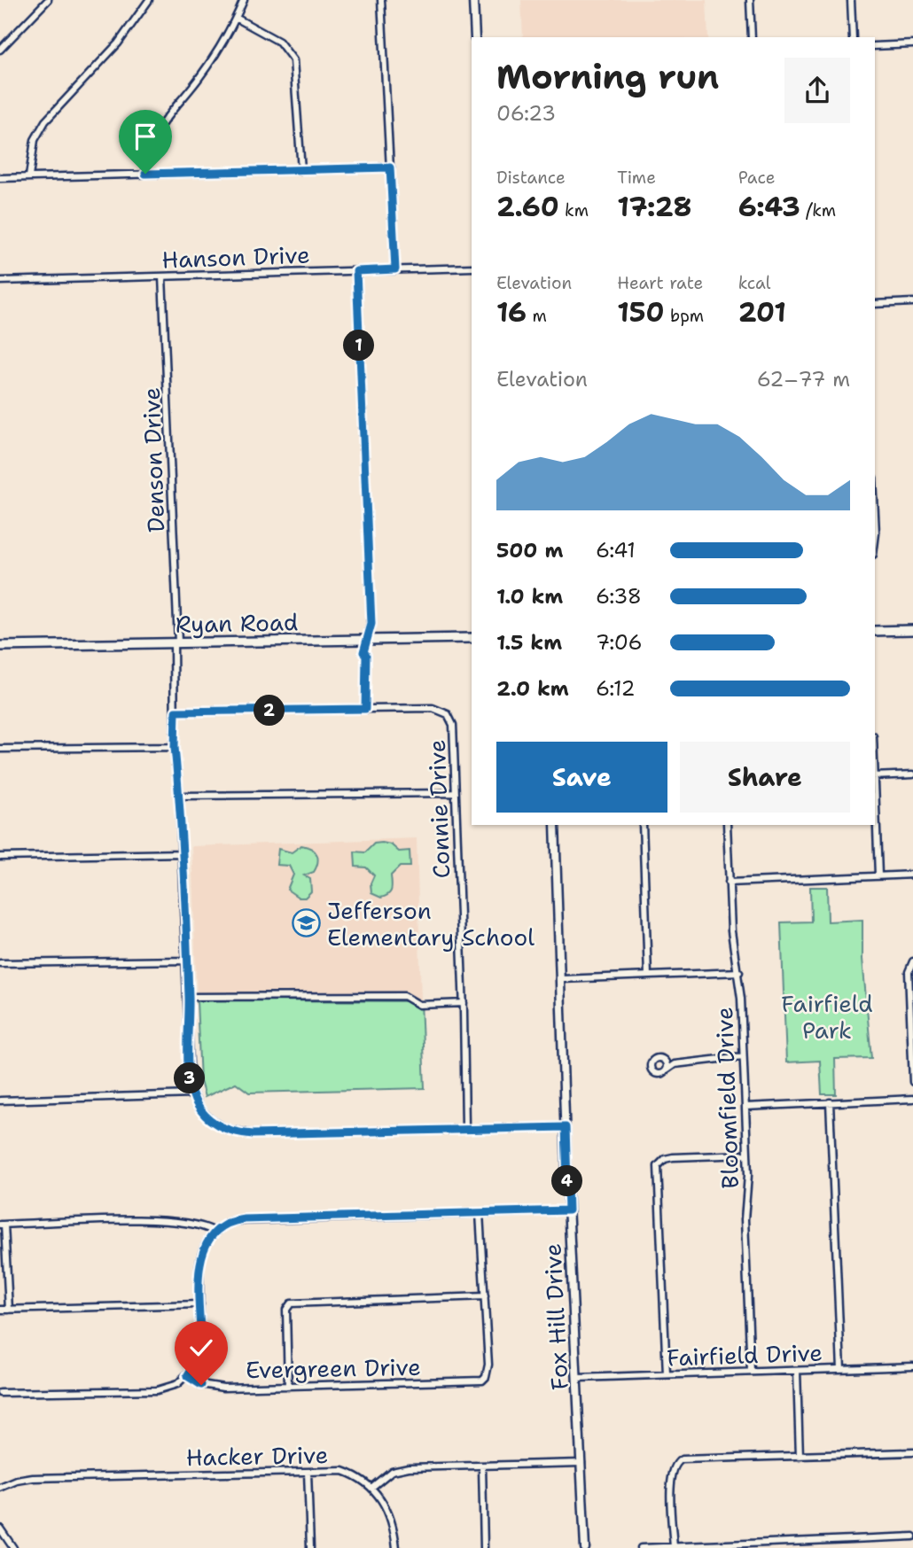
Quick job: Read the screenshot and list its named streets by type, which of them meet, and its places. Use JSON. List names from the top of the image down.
{
  "streets": {
    "main road": ["Ryan Road"],
    "street": [
      "Hanson Drive",
      "Denson Drive",
      "Connie Drive",
      "Bloomfield Drive",
      "Fox Hill Drive",
      "Fairfield Drive",
      "Evergreen Drive",
      "Hacker Drive"
    ]
  },
  "crossings": [
    ["Hanson Drive", "Denson Drive"],
    ["Denson Drive", "Ryan Road"],
    ["Bloomfield Drive", "Fairfield Drive"],
    ["Fox Hill Drive", "Fairfield Drive"]
  ],
  "parks": ["Fairfield Park"],
  "places": {
    "school or university": ["Jefferson Elementary School"]
  },
  "page": {
    "heading": ["Morning run", "06:23"],
    "stats": [
      ["Distance", "2.60 km"],
      ["Time", "17:28"],
      ["Pace", "6:43 /km"],
      ["Elevation", "16 m"],
      ["Heart rate", "150 bpm"],
      ["kcal", "201"]
    ],
    "pins": [
      "1",
      "2",
      "3",
      "4"
    ],
    "chart": ["Elevation", "62–77 m"],
    "list": [
      {
        "name": "500 m",
        "note": "6:41"
      },
      {
        "name": "1.0 km",
        "note": "6:38"
      },
      {
        "name": "1.5 km",
        "note": "7:06"
      },
      {
        "name": "2.0 km",
        "note": "6:12"
      }
    ],
    "buttons": ["Save", "Share"]
  }
}
